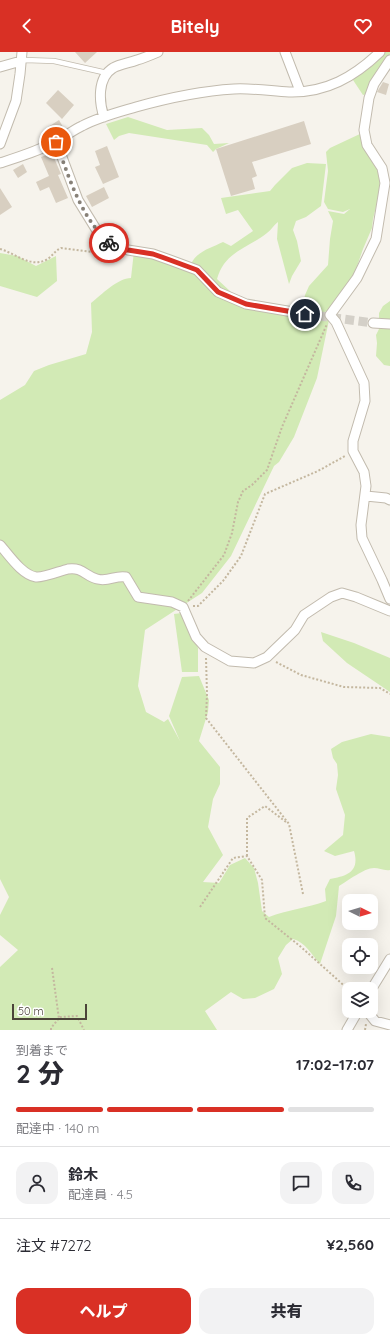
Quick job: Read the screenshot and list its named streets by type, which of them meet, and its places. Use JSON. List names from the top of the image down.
{
  "scale_bar": "50 m",
  "north": "right",
  "page": {
    "header": "Bitely",
    "scale": "50 m",
    "heading": ["2 分", "到着まで", "17:02–17:07"],
    "panel": [
      "鈴木",
      "配達員 · 4.5",
      "注文 #7272",
      "¥2,560"
    ],
    "bar": "配達中 · 140 m",
    "buttons": ["ヘルプ", "共有"]
  }
}
